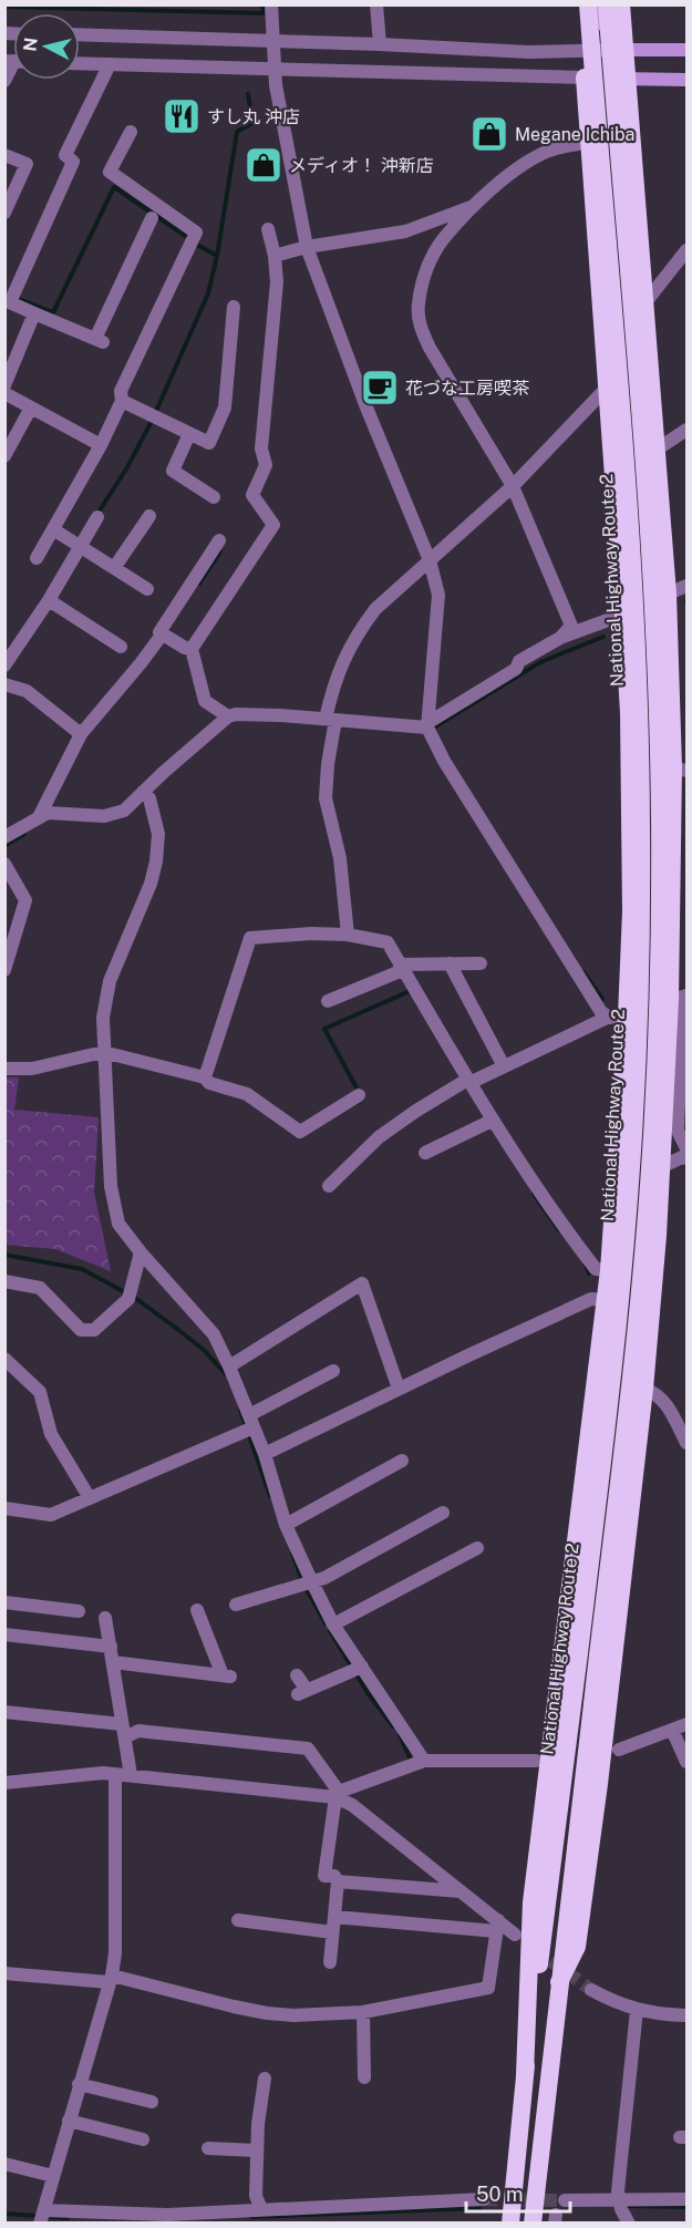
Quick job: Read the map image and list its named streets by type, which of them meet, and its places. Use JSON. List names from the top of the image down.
{
  "streets": {
    "highway": ["National Highway Route 2"]
  },
  "places": {
    "restaurant": ["すし丸 沖店"],
    "shop": ["Megane Ichiba", "メディオ！ 沖新店"],
    "cafe": ["花づな工房喫茶"]
  },
  "scale_bar": "50 m",
  "north": "left"
}
